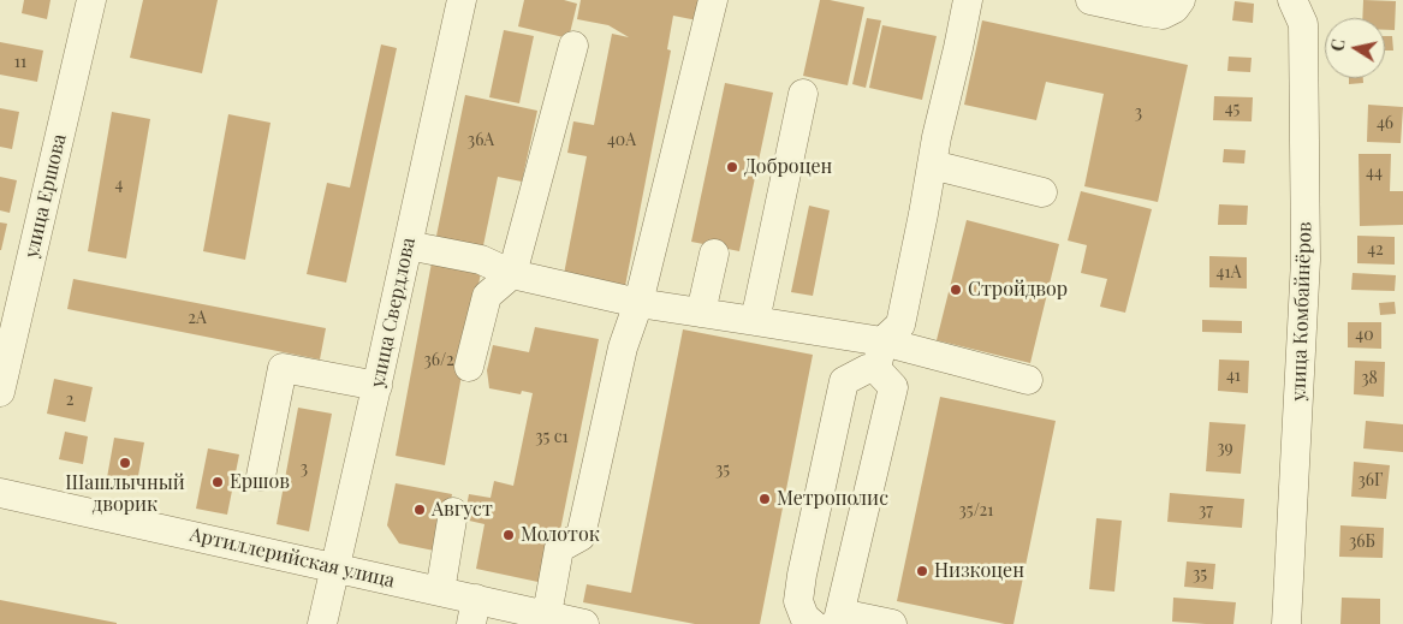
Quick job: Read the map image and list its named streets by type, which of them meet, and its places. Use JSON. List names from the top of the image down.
{
  "streets": {
    "street": [
      "улица Ершова",
      "улица Комбайнёров",
      "улица Свердлова",
      "Артиллерийская улица"
    ]
  },
  "crossings": [
    ["улица Свердлова", "Артиллерийская улица"]
  ],
  "places": [
    "Доброцен",
    "Стройдвор",
    "Шашлычный дворик",
    "Ершов",
    "Метрополис",
    "Август",
    "Молоток",
    "Низкоцен"
  ],
  "house_numbers": [
    "11",
    "45",
    "3",
    "46",
    "36А",
    "40А",
    "44",
    "4",
    "42",
    "41А",
    "2А",
    "40",
    "36/2",
    "41",
    "38",
    "2",
    "35 с1",
    "39",
    "3",
    "35",
    "36Г",
    "35/21",
    "37",
    "36Б",
    "35"
  ],
  "north": "left"
}
